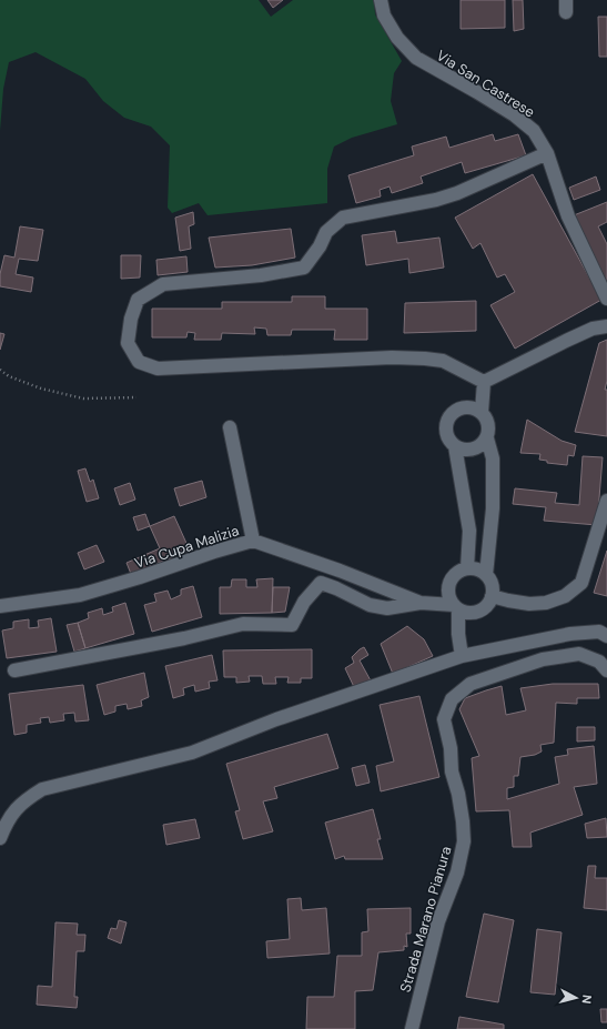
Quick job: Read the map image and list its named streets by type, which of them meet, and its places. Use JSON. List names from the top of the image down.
{
  "streets": {
    "street": ["Via San Castrese", "Via Cupa Malizia", "Strada Marano Pianura"]
  },
  "north": "right"
}
